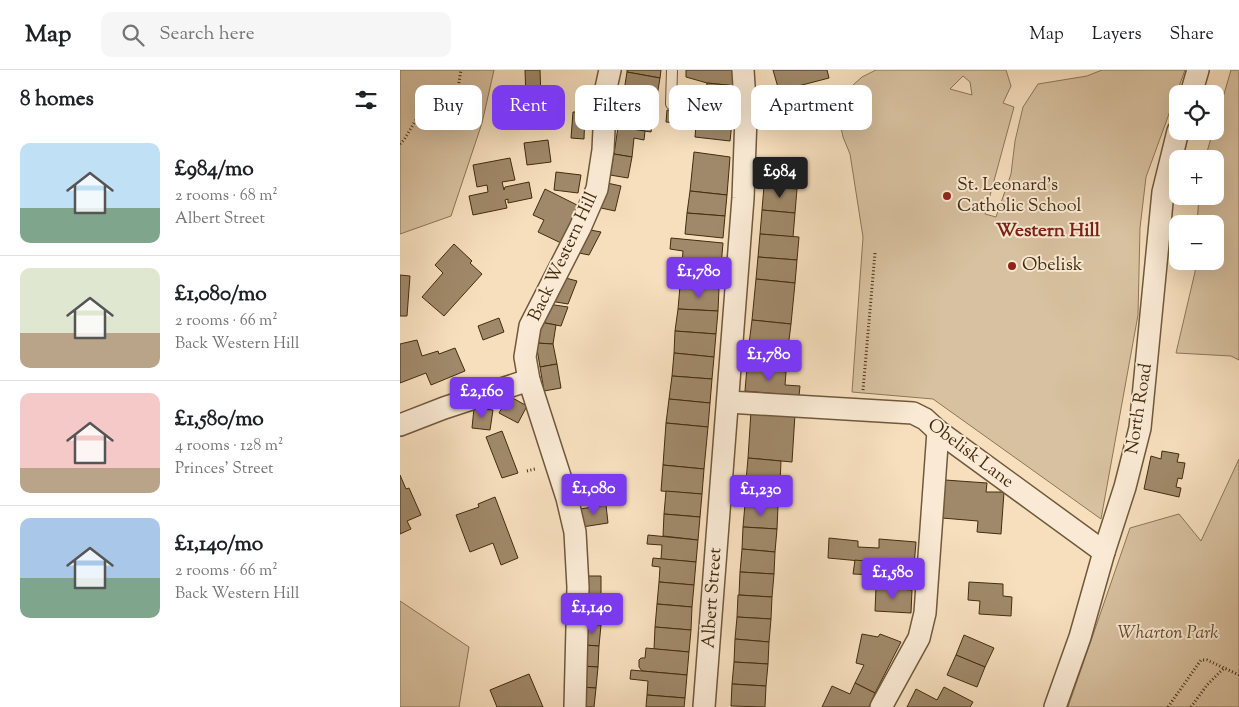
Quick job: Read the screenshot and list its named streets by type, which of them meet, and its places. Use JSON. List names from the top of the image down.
{
  "streets": {
    "street": [
      "Back Western Hill",
      "North Road",
      "Obelisk Lane",
      "Albert Street"
    ]
  },
  "crossings": [
    ["North Road", "Obelisk Lane"],
    ["Obelisk Lane", "Albert Street"]
  ],
  "districts": ["Western Hill"],
  "parks": ["Wharton Park"],
  "places": ["St. Leonard's Catholic School", "Obelisk"],
  "page": {
    "header": "Map",
    "search": "Search here",
    "nav": ["Map", "Layers", "Share"],
    "heading": "8 homes",
    "map_buttons": ["+", "−"],
    "chip": [
      "Buy",
      "Rent",
      "Filters",
      "New",
      "Apartment"
    ],
    "list": [
      {
        "name": "£984/mo",
        "note": "2 rooms · 68 m² · Albert Street"
      },
      {
        "name": "£1,080/mo",
        "note": "2 rooms · 66 m² · Back Western Hill"
      },
      {
        "name": "£1,580/mo",
        "note": "4 rooms · 128 m² · Princes' Street"
      },
      {
        "name": "£1,140/mo",
        "note": "2 rooms · 66 m² · Back Western Hill"
      }
    ],
    "price": [
      "£984",
      "£1,780",
      "£1,780",
      "£2,160",
      "£1,080",
      "£1,230",
      "£1,580",
      "£1,140"
    ]
  }
}
